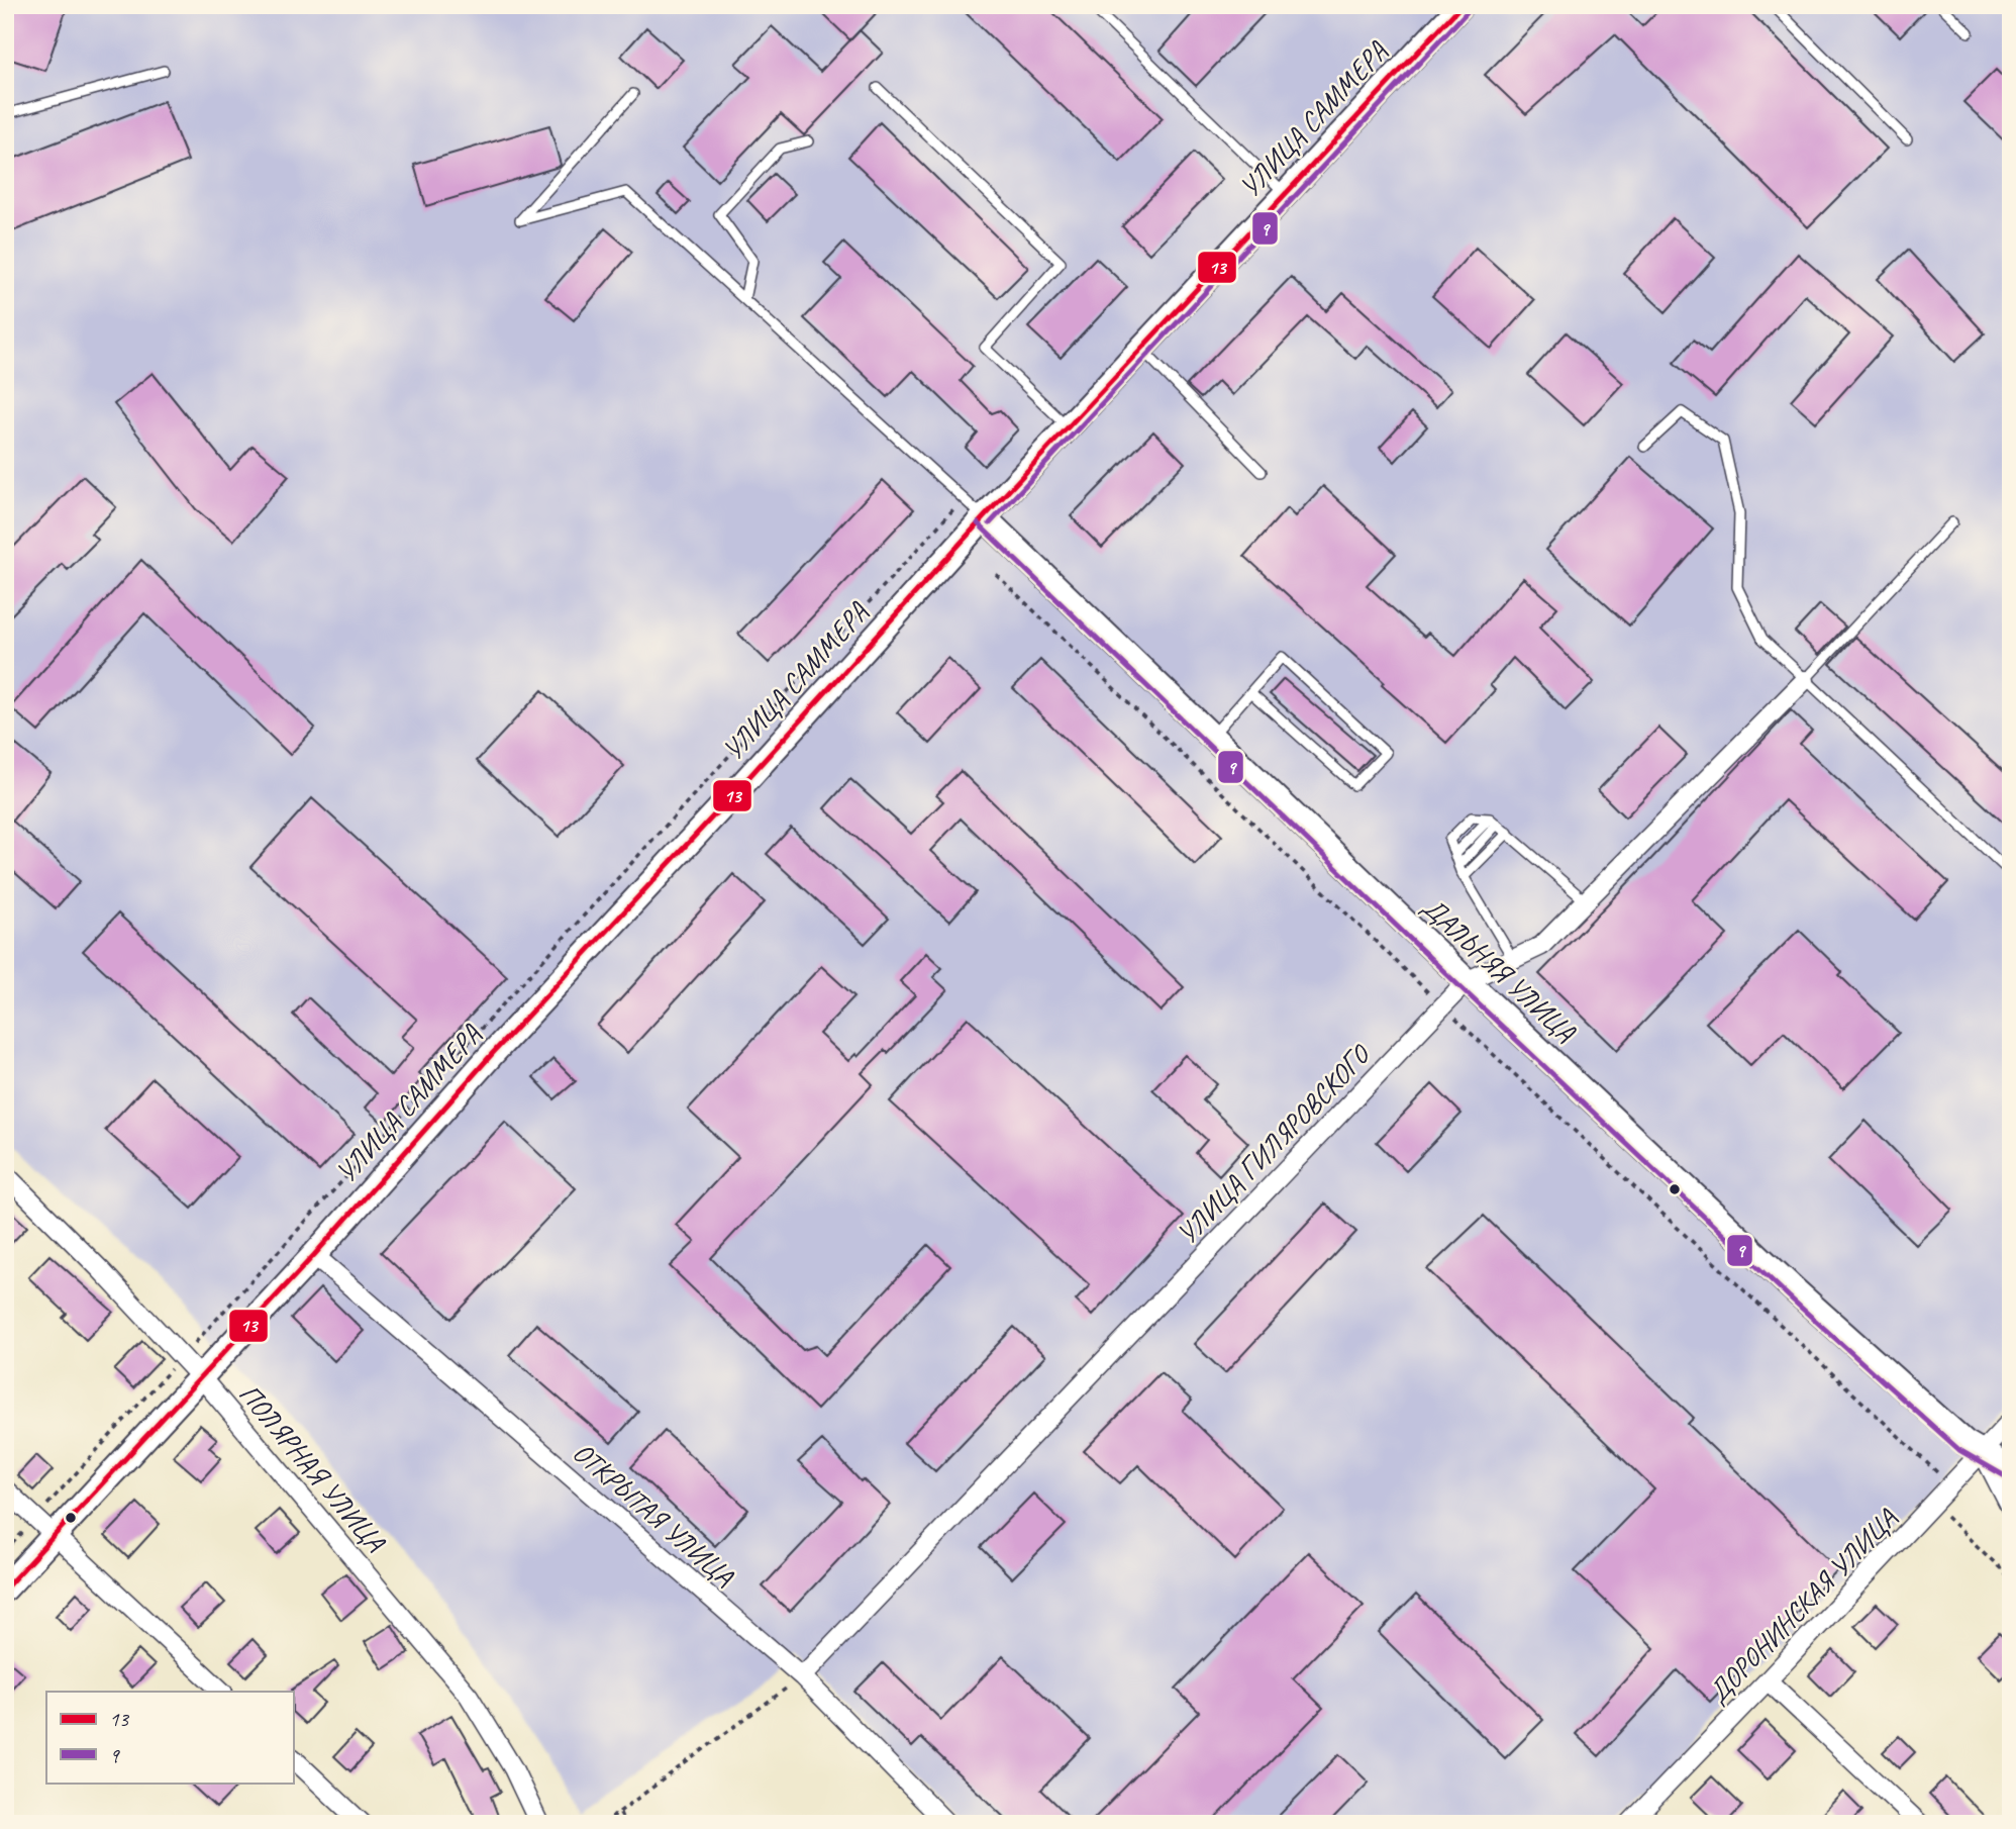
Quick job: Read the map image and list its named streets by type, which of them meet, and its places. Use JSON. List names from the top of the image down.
{
  "streets": {
    "street": [
      "УЛИЦА САММЕРА",
      "ДАЛЬНЯЯ УЛИЦА",
      "УЛИЦА ГИЛЯРОВСКОГО",
      "ПОЛЯРНАЯ УЛИЦА",
      "ОТКРЫТАЯ УЛИЦА",
      "ДОРОНИНСКАЯ УЛИЦА"
    ]
  },
  "crossings": [
    ["УЛИЦА САММЕРА", "ДАЛЬНЯЯ УЛИЦА"],
    ["УЛИЦА САММЕРА", "ПОЛЯРНАЯ УЛИЦА"],
    ["УЛИЦА САММЕРА", "ОТКРЫТАЯ УЛИЦА"],
    ["ДАЛЬНЯЯ УЛИЦА", "УЛИЦА ГИЛЯРОВСКОГО"],
    ["ДАЛЬНЯЯ УЛИЦА", "ДОРОНИНСКАЯ УЛИЦА"],
    ["УЛИЦА ГИЛЯРОВСКОГО", "ОТКРЫТАЯ УЛИЦА"]
  ],
  "lines": ["transit line 13", "transit line 9"],
  "legend": ["13", "9"]
}
